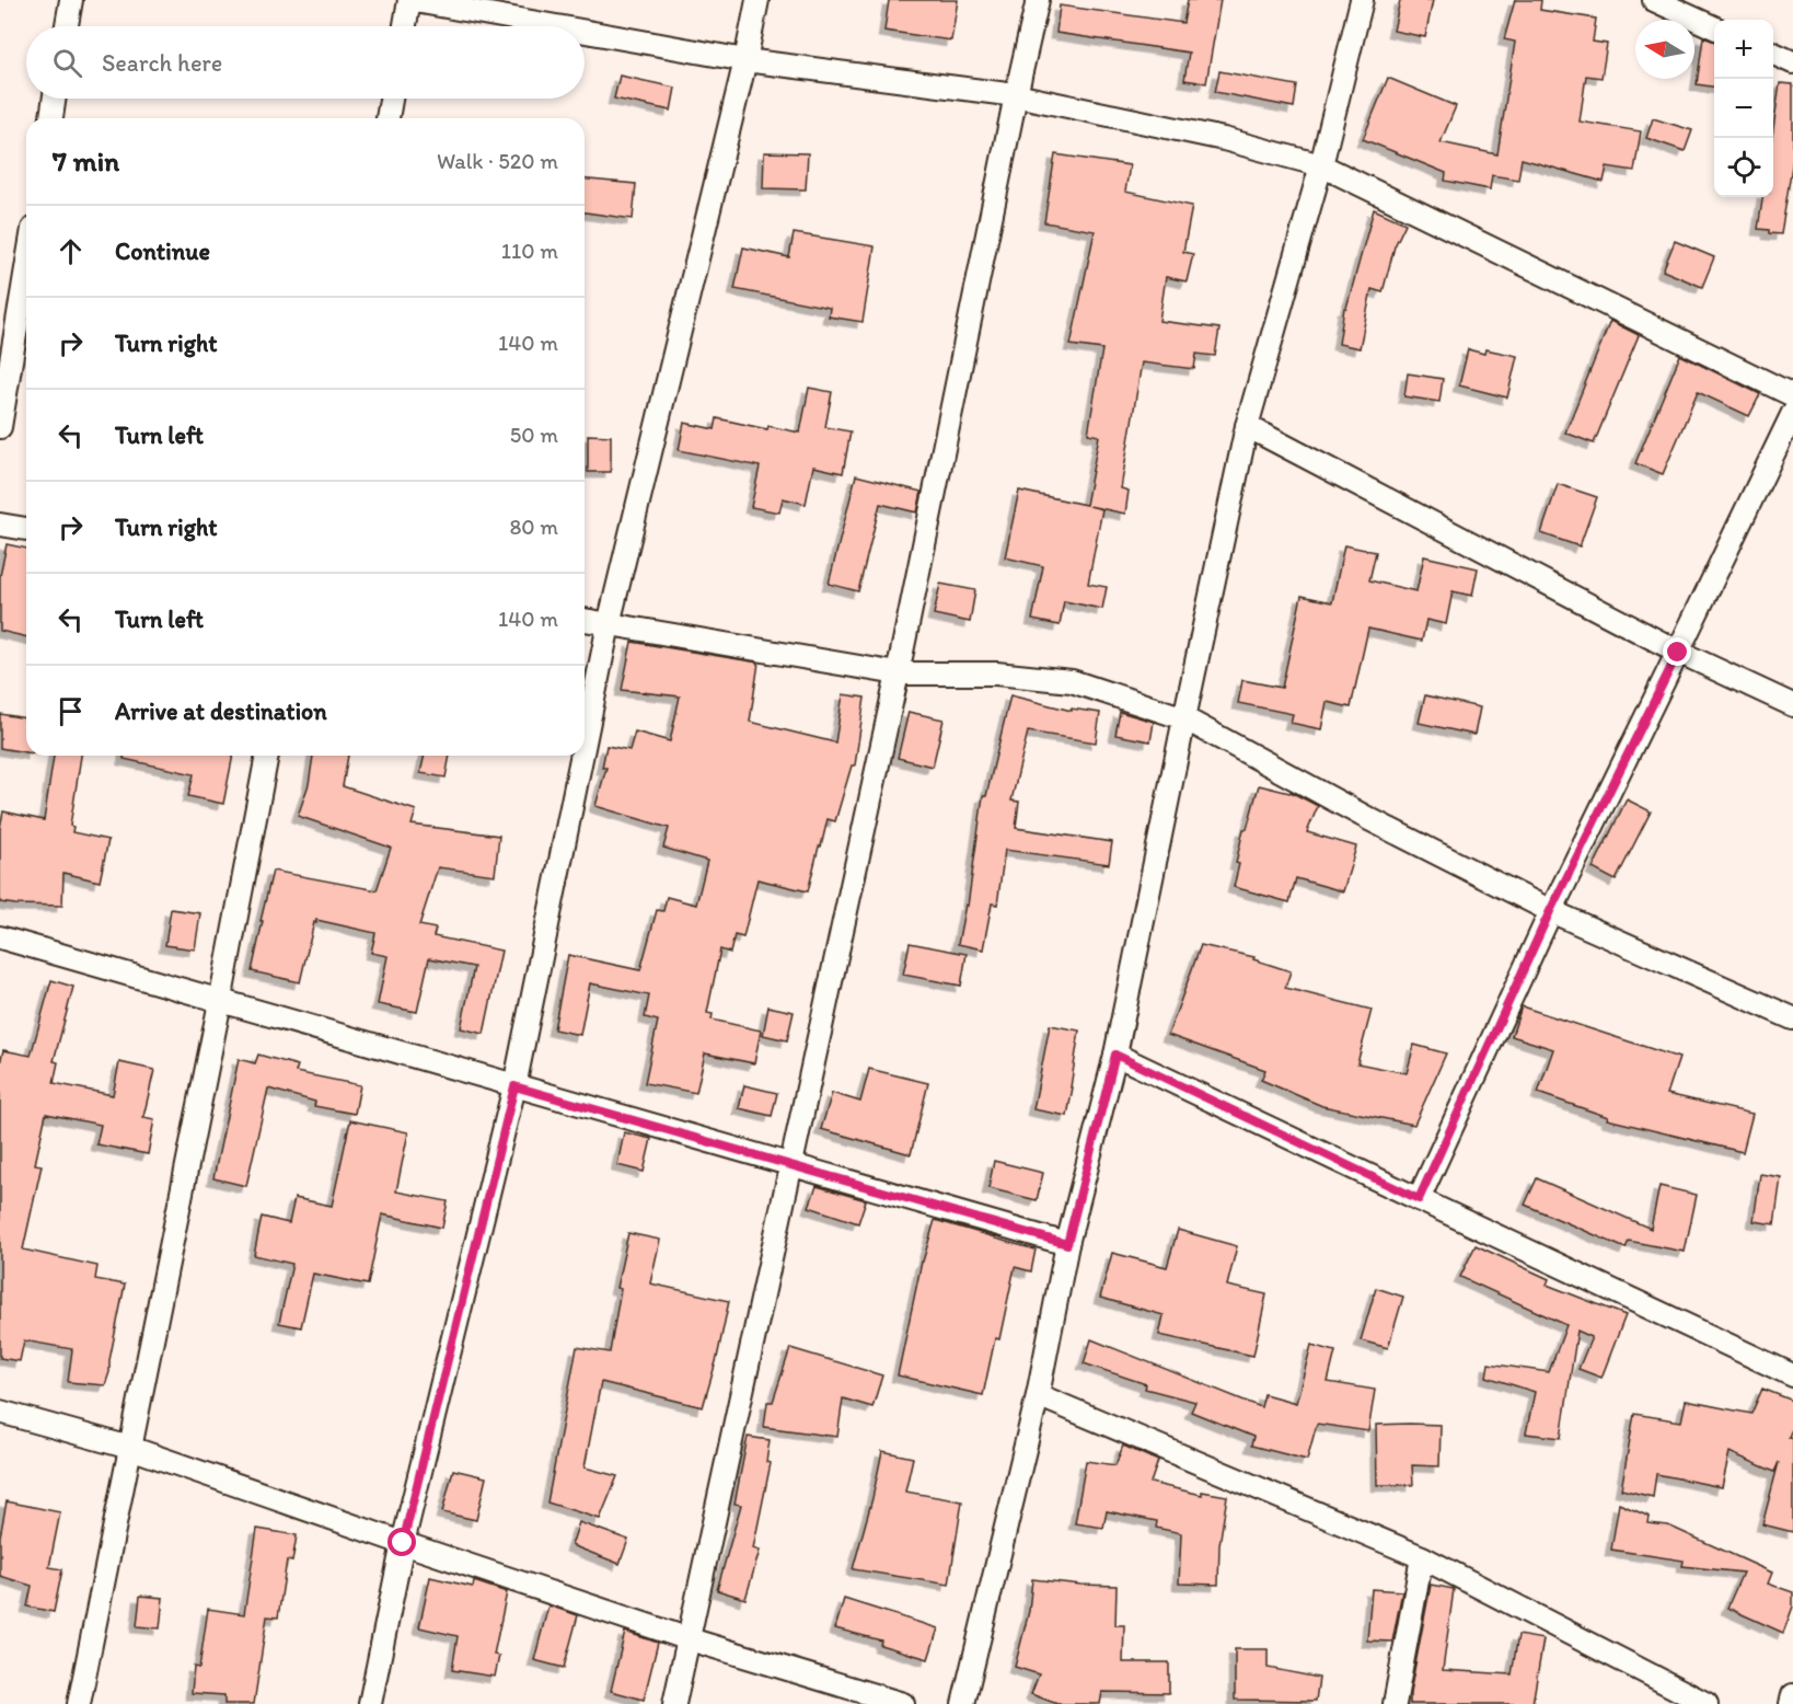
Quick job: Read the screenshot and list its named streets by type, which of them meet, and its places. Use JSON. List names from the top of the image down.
{
  "north": "left",
  "page": {
    "map_buttons": ["+", "−"],
    "search": "Search here",
    "heading": ["7 min", "Walk · 520 m"],
    "list": [
      ["Continue", "110 m"],
      ["Turn right", "140 m"],
      ["Turn left", "50 m"],
      ["Turn right", "80 m"],
      ["Turn left", "140 m"],
      "Arrive at destination"
    ]
  }
}
